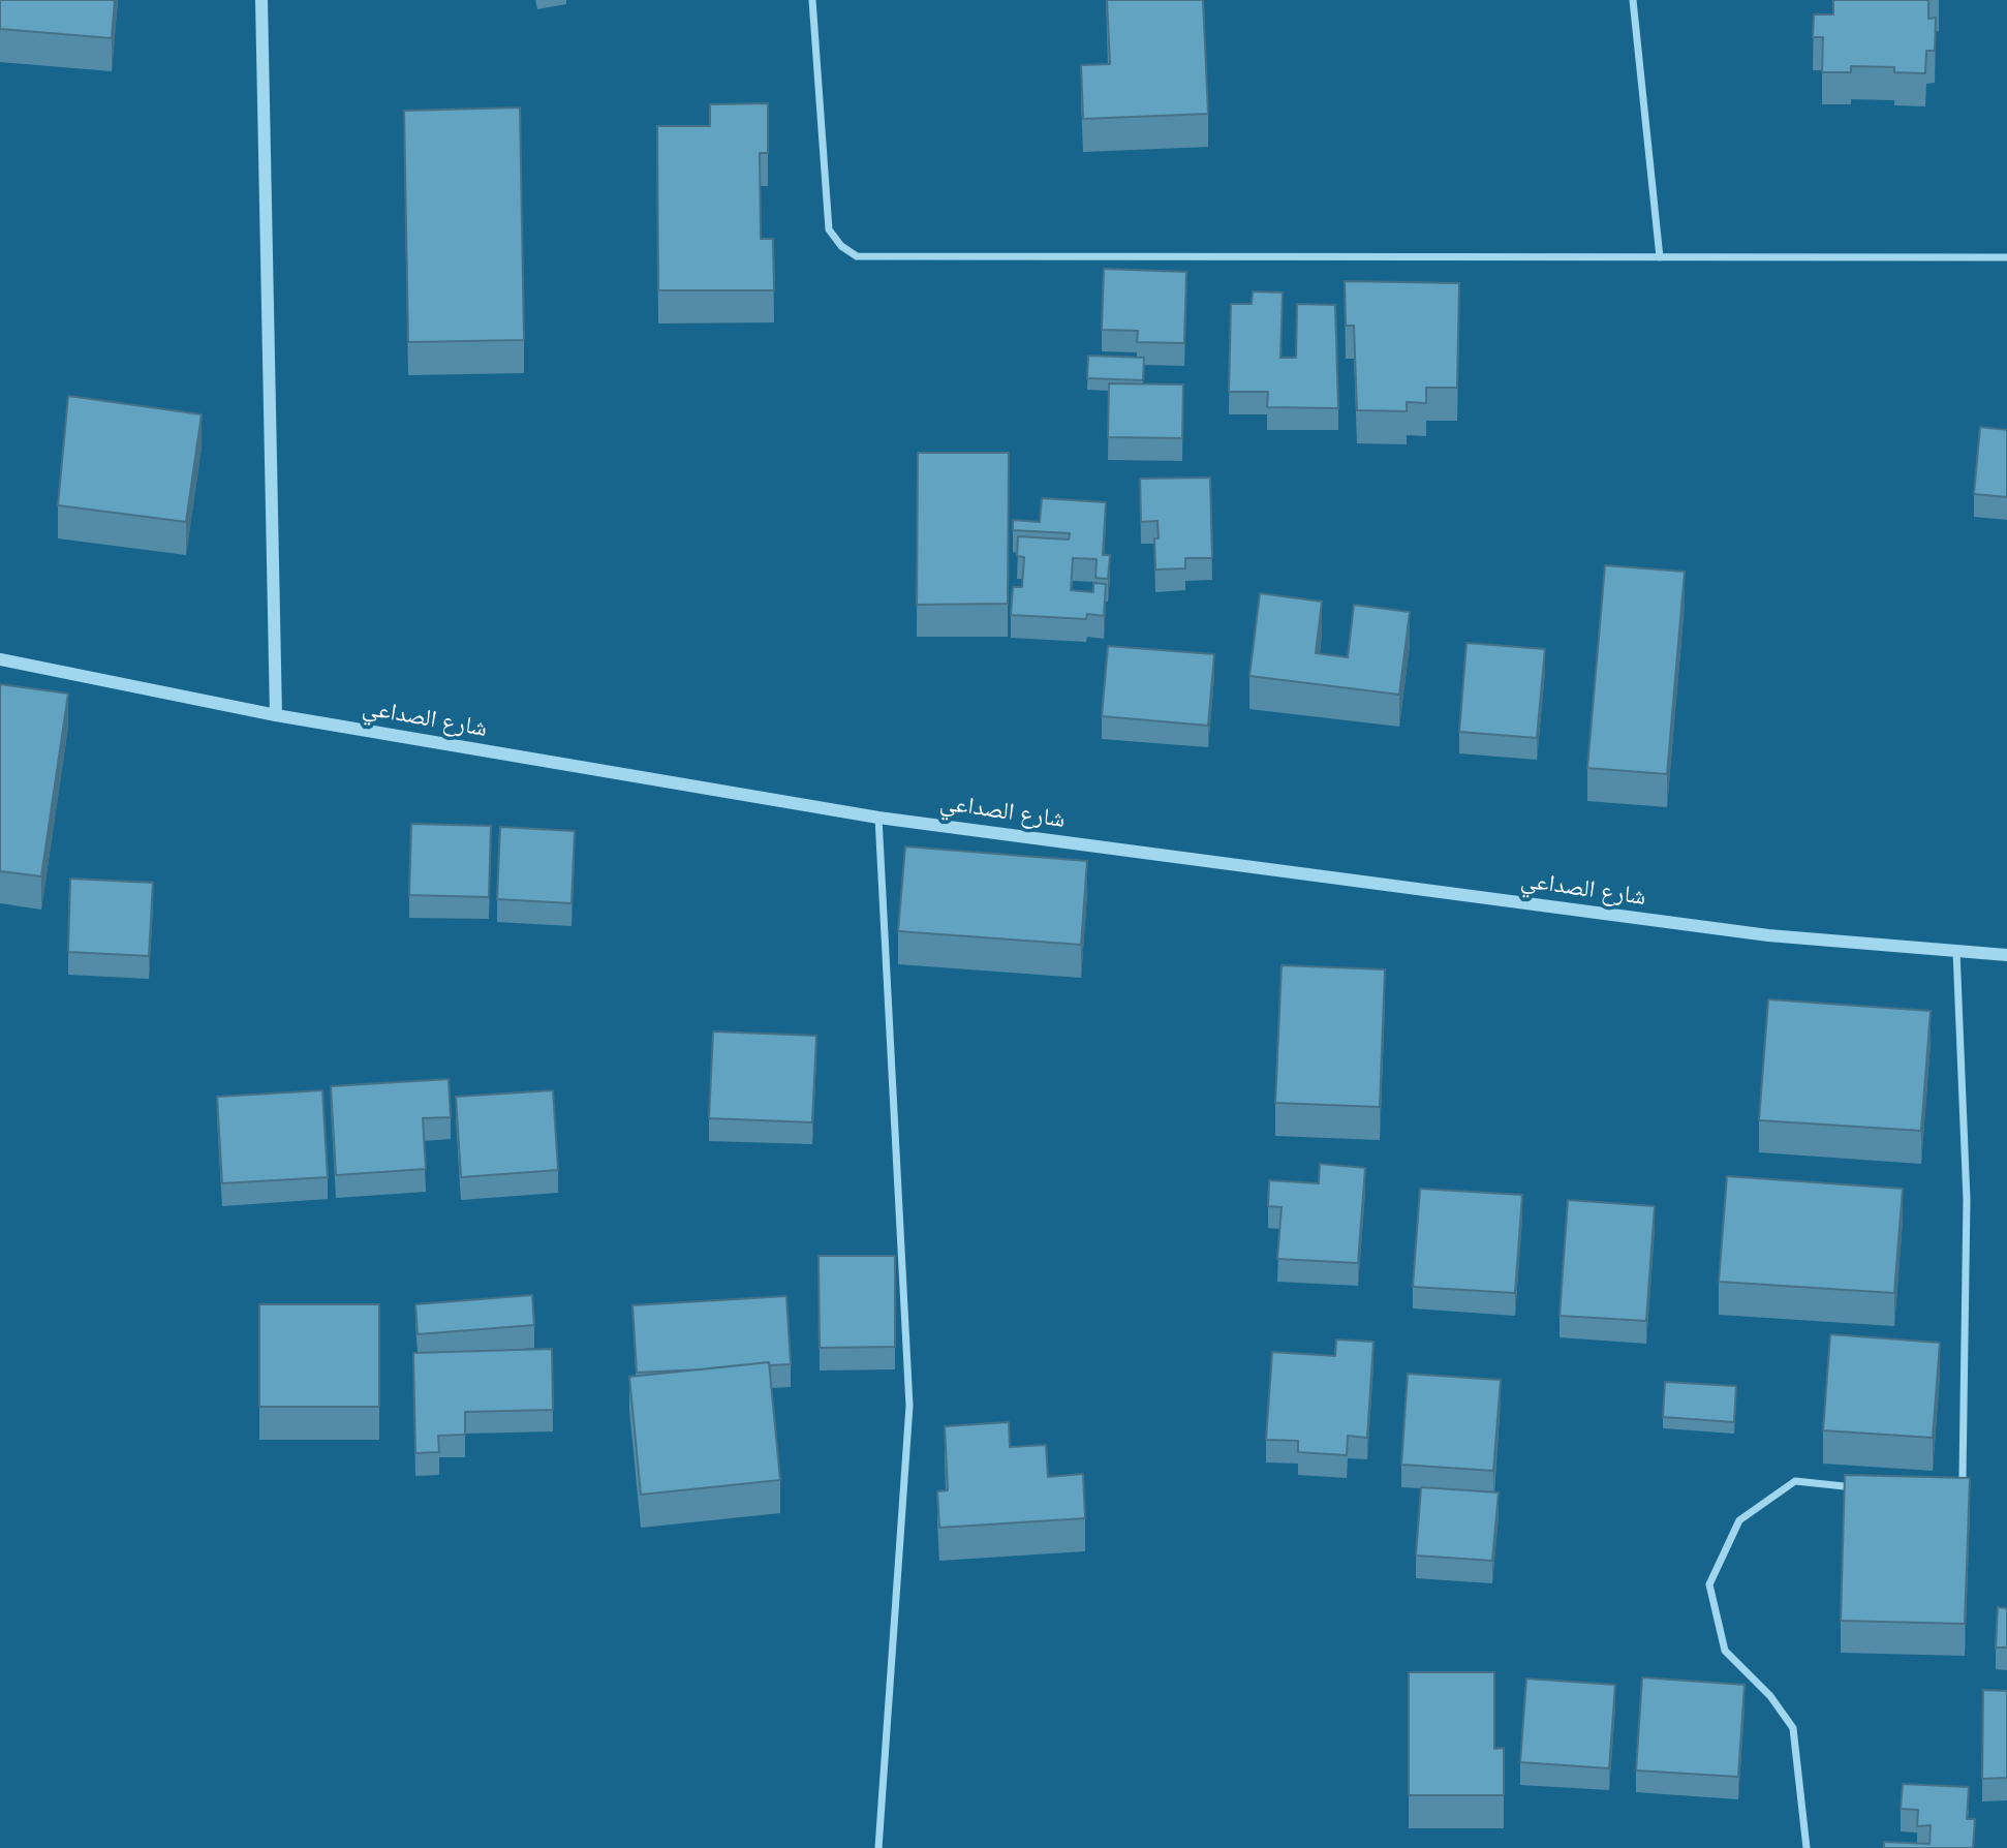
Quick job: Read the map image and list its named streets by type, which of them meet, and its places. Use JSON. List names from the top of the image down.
{
  "streets": {
    "street": ["شارع الصداعي"]
  }
}
